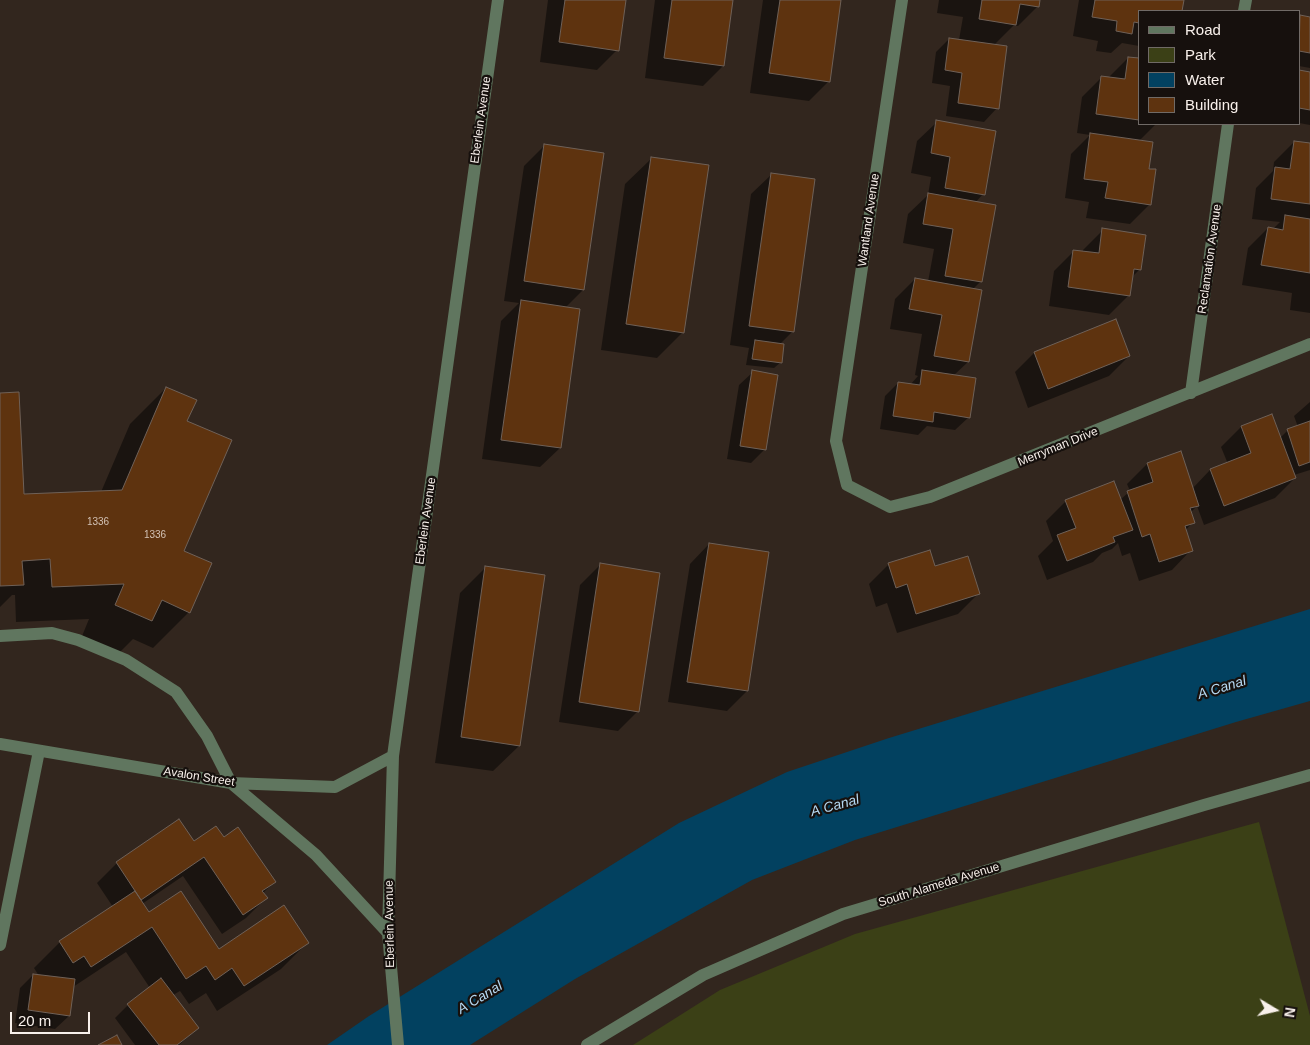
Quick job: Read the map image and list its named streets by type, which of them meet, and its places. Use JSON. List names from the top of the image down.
{
  "streets": {
    "street": [
      "Eberlein Avenue",
      "Wantland Avenue",
      "Reclamation Avenue",
      "Merryman Drive",
      "Avalon Street",
      "South Alameda Avenue"
    ]
  },
  "crossings": [
    ["Eberlein Avenue", "Avalon Street"],
    ["Wantland Avenue", "Merryman Drive"],
    ["Reclamation Avenue", "Merryman Drive"]
  ],
  "water": ["A Canal"],
  "house_numbers": ["1336", "1336"],
  "legend": [
    "Road",
    "Park",
    "Water",
    "Building"
  ],
  "scale_bar": "20 m",
  "north": "right"
}
